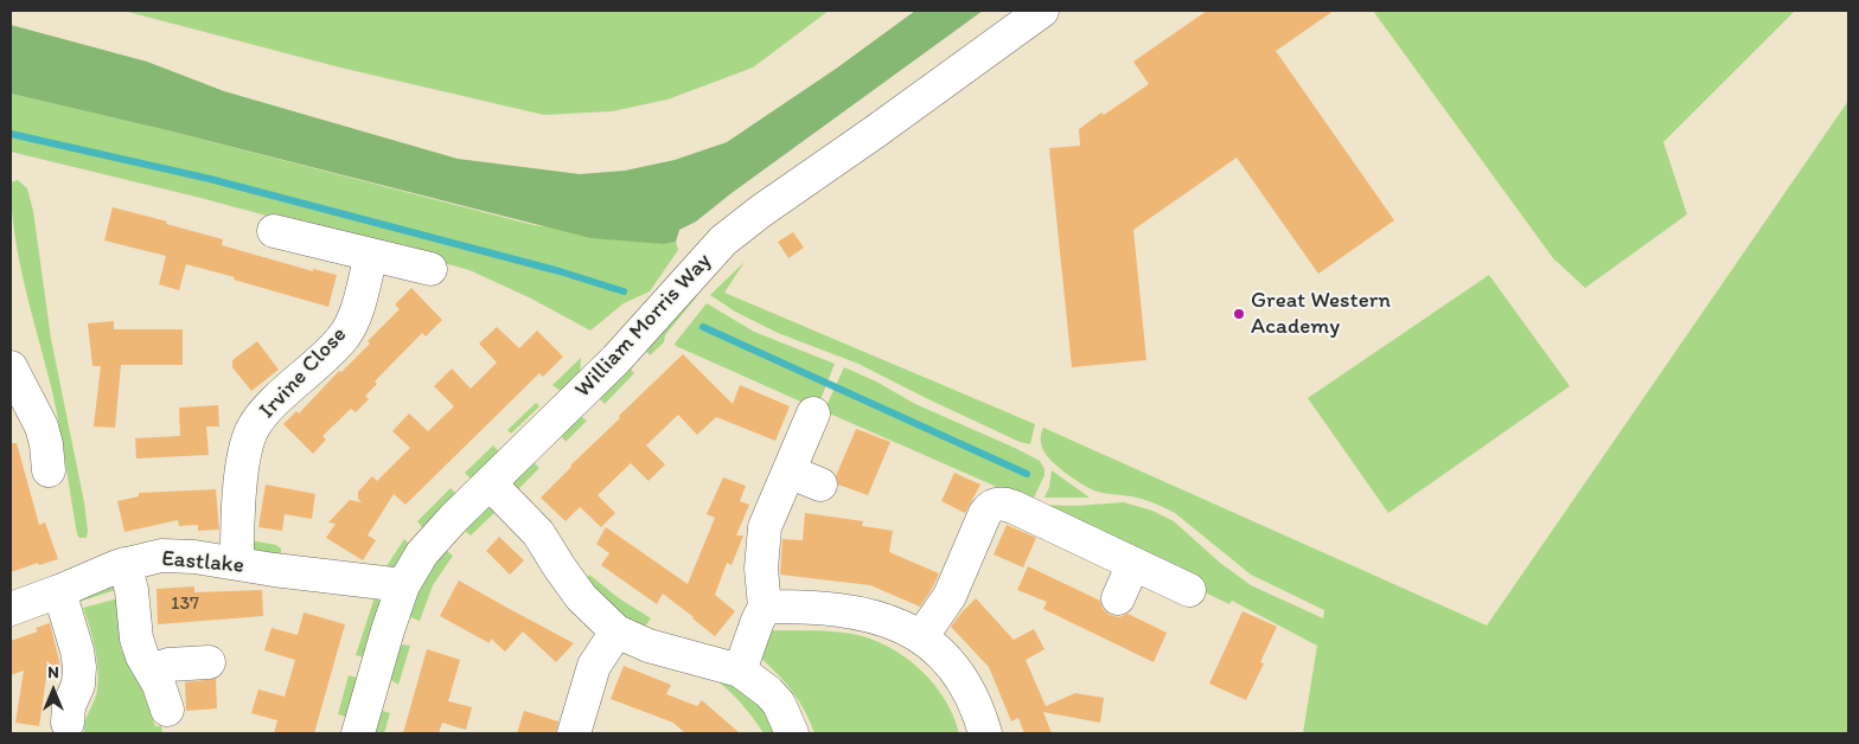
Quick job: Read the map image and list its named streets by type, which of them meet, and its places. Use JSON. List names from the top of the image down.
{
  "streets": {
    "street": ["William Morris Way", "Irvine Close", "Eastlake"]
  },
  "crossings": [
    ["William Morris Way", "Eastlake"],
    ["Irvine Close", "Eastlake"]
  ],
  "places": ["Great Western Academy"],
  "house_numbers": ["137"],
  "north": "top"
}
